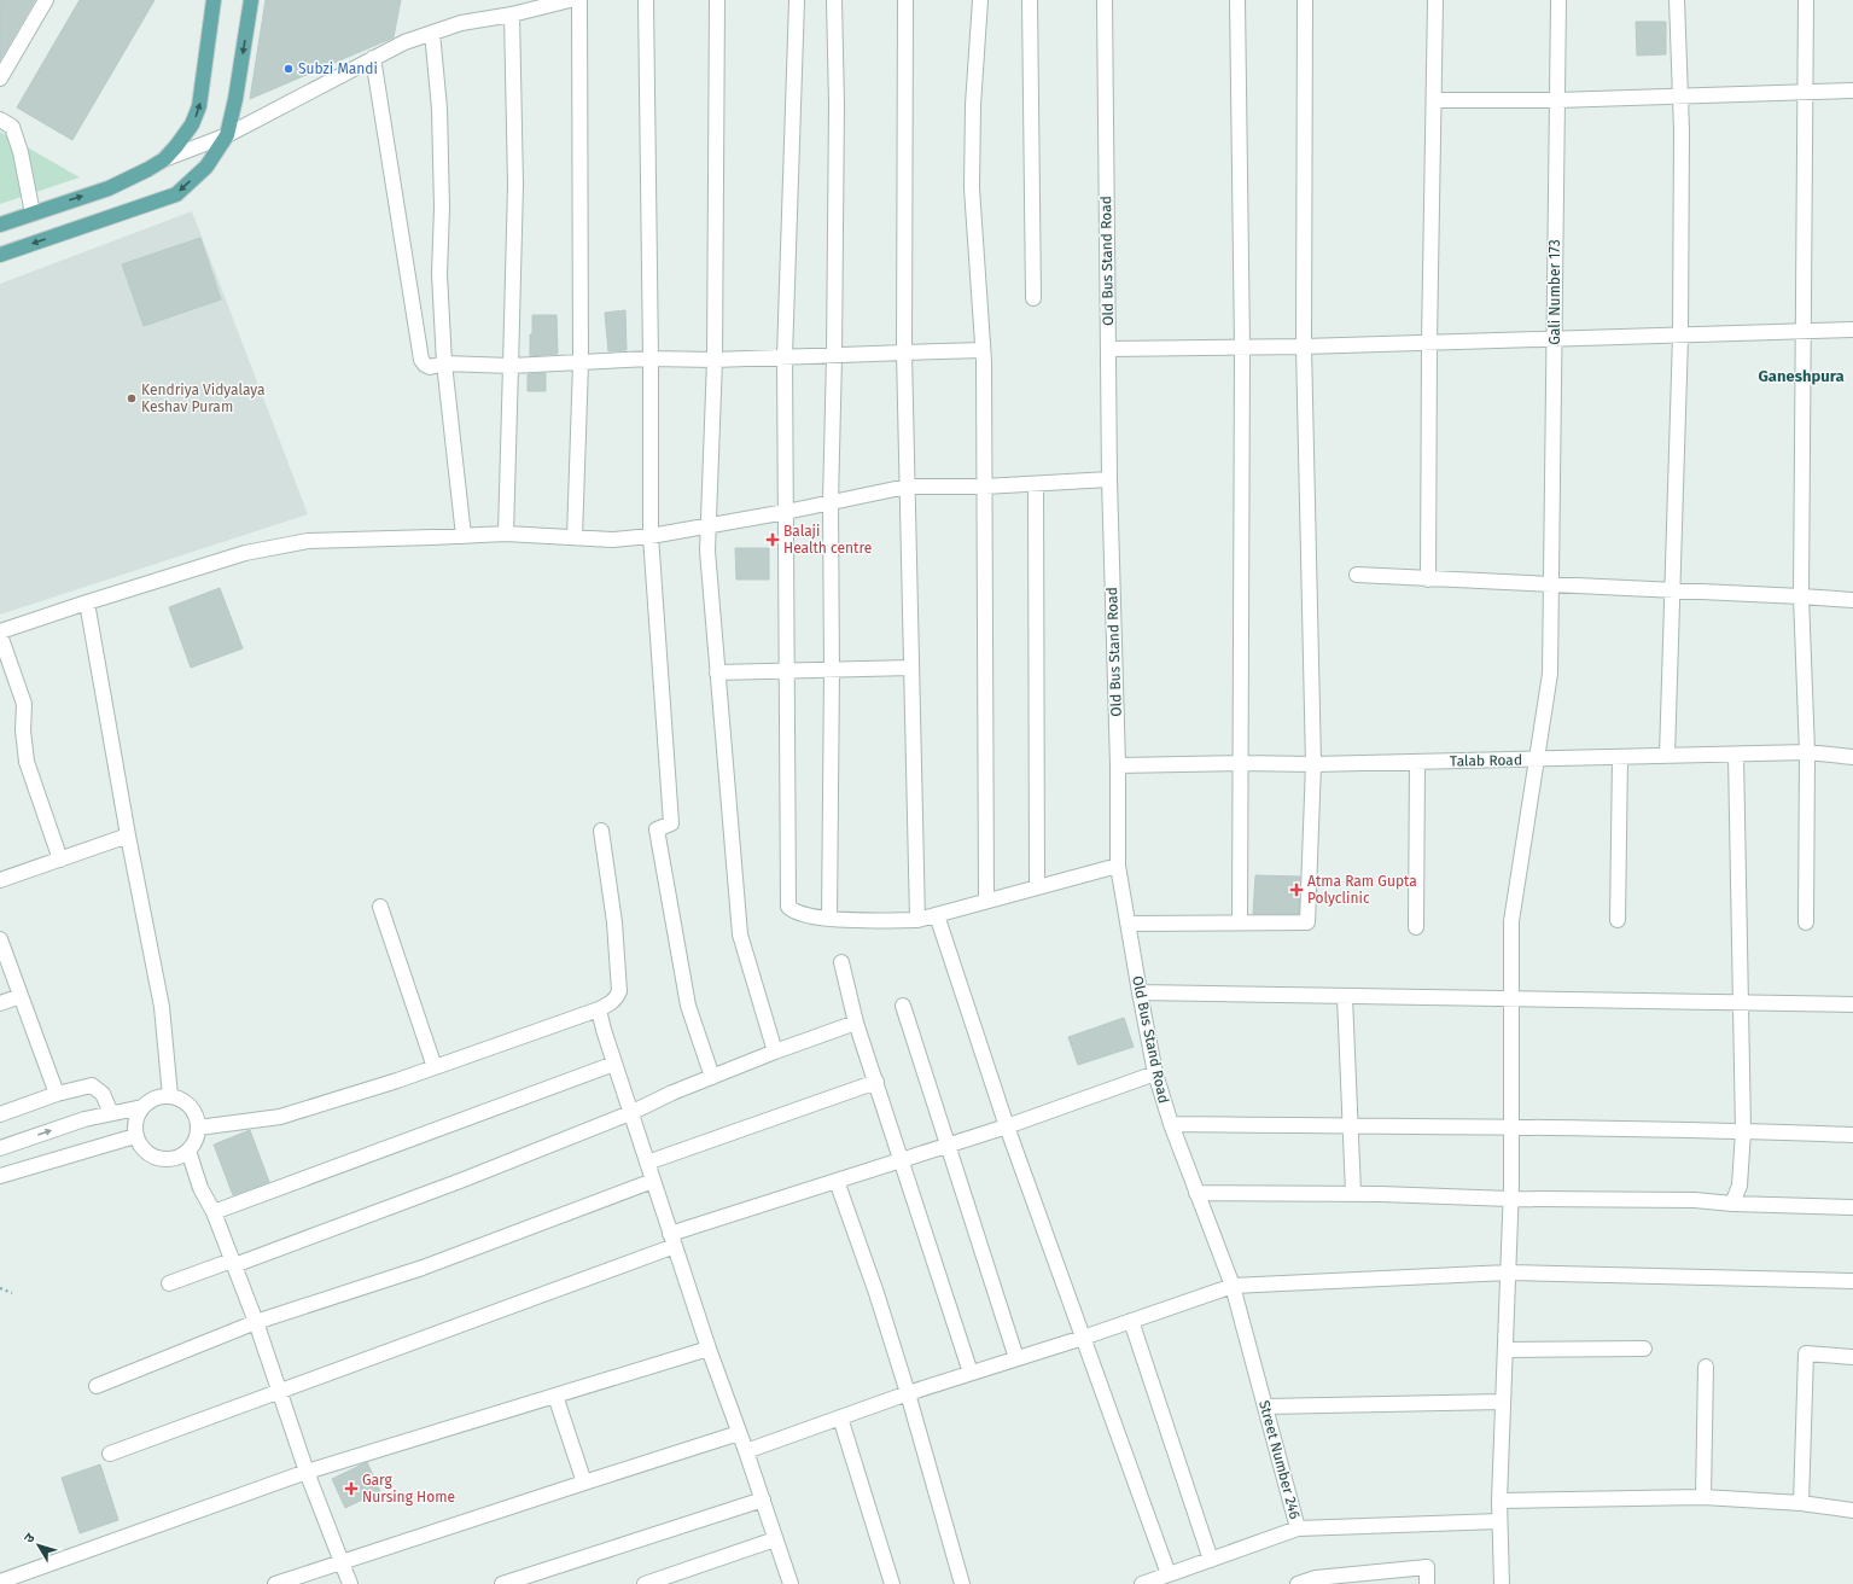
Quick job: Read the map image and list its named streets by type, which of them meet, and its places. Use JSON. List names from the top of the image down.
{
  "streets": {
    "street": [
      "Old Bus Stand Road",
      "Gali Number 173",
      "Talab Road",
      "Street Number 246"
    ]
  },
  "crossings": [
    ["Old Bus Stand Road", "Talab Road"],
    ["Old Bus Stand Road", "Street Number 246"],
    ["Gali Number 173", "Talab Road"]
  ],
  "districts": ["Ganeshpura"],
  "places": {
    "other": ["Subzi Mandi", "Kendriya Vidyalaya Keshav Puram"],
    "health": ["Balaji Health centre", "Atma Ram Gupta Polyclinic", "Garg Nursing Home"]
  },
  "north": "top left"
}
